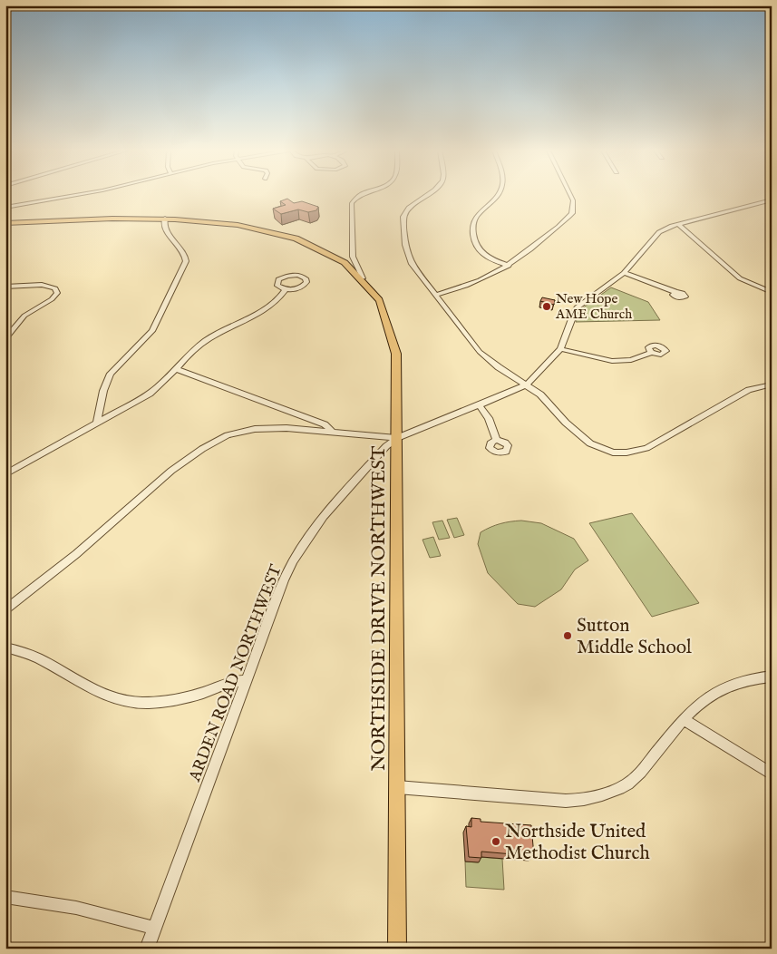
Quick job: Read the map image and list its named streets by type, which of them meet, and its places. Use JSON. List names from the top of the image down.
{
  "streets": {
    "main road": ["NORTHSIDE DRIVE NORTHWEST"],
    "street": ["ARDEN ROAD NORTHWEST"]
  },
  "crossings": [
    ["NORTHSIDE DRIVE NORTHWEST", "ARDEN ROAD NORTHWEST"]
  ],
  "places": ["New Hope AME Church", "Sutton Middle School", "Northside United Methodist Church"]
}
